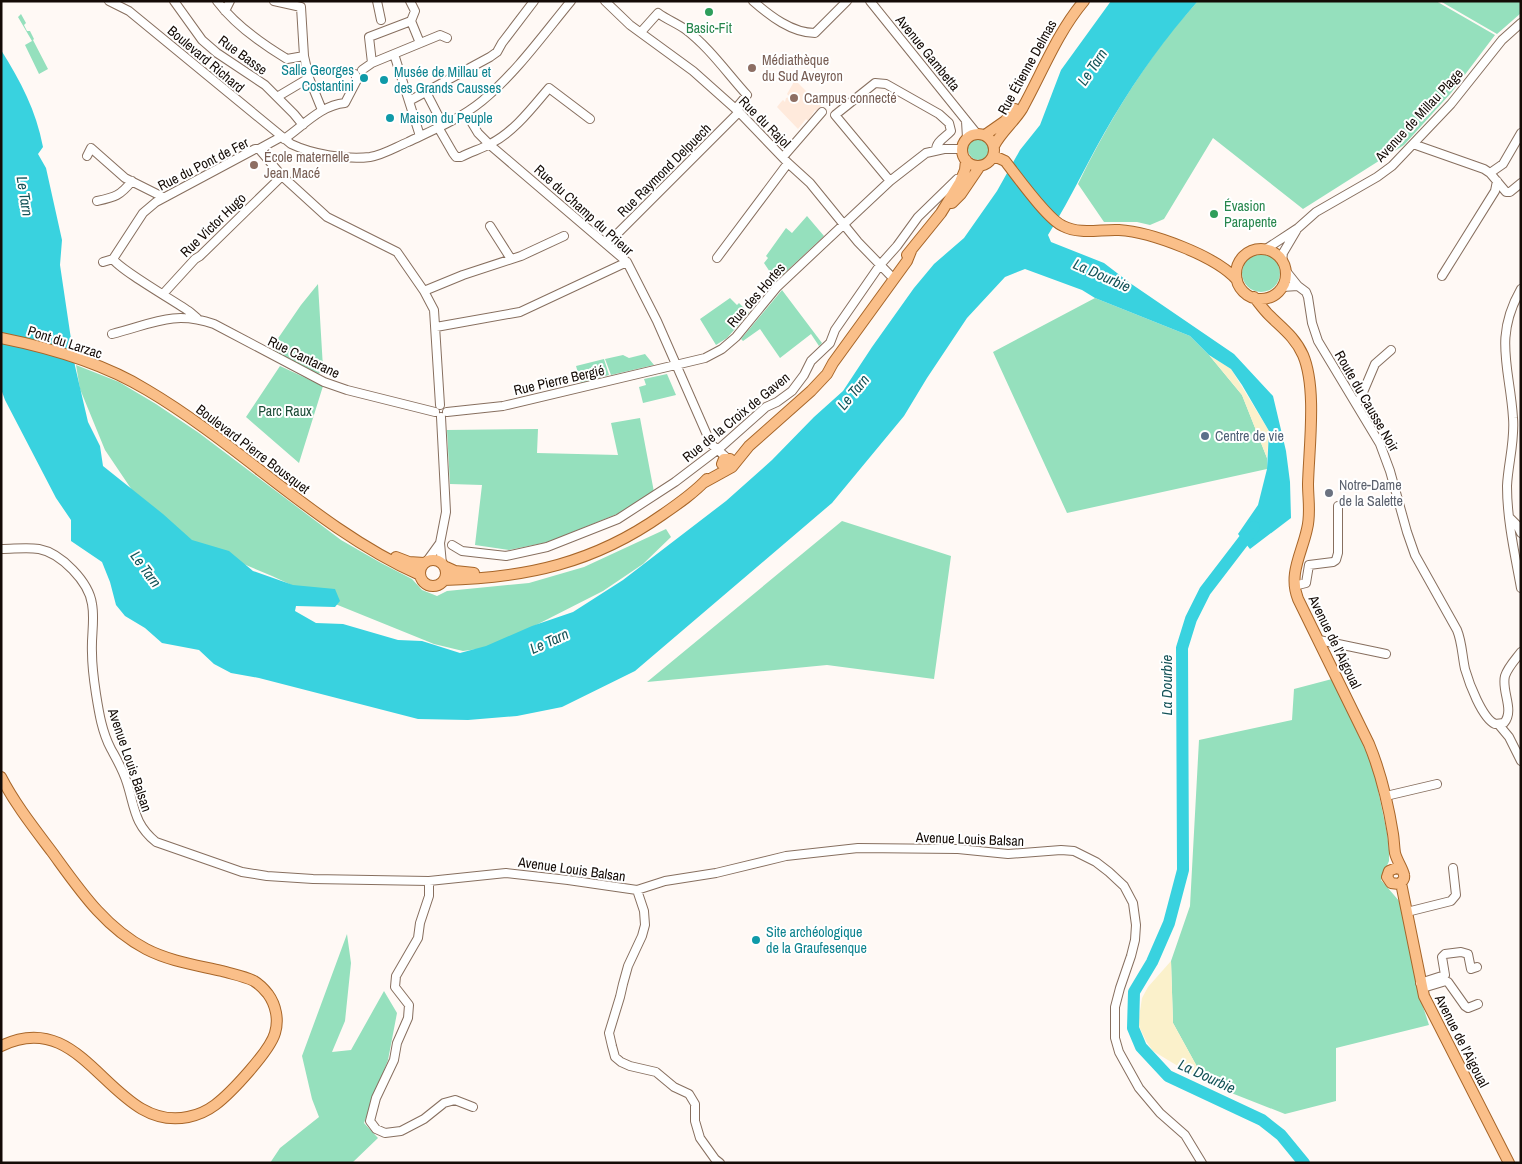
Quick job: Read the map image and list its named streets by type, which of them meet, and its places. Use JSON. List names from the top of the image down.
{
  "streets": {
    "main road": [
      "Rue Étienne Delmas",
      "Pont du Larzac",
      "Boulevard Pierre Bousquet",
      "Avenue de l'Aigoual"
    ],
    "street": [
      "Avenue Gambetta",
      "Rue Basse",
      "Boulevard Richard",
      "Avenue de Millau Plage",
      "Rue du Rajol",
      "Rue du Pont de Fer",
      "Rue Raymond Delpuech",
      "Rue du Champ du Prieur",
      "Rue Victor Hugo",
      "Rue des Hortes",
      "Rue Cantarane",
      "Rue Pierre Bergié",
      "Route du Causse Noir",
      "Rue de la Croix de Gaven",
      "Avenue Louis Balsan"
    ]
  },
  "crossings": [
    ["Avenue Gambetta", "Rue Étienne Delmas"],
    ["Rue Basse", "Rue du Pont de Fer"],
    ["Boulevard Richard", "Rue du Pont de Fer"],
    ["Boulevard Richard", "Rue du Champ du Prieur"],
    ["Avenue de Millau Plage", "Route du Causse Noir"],
    ["Avenue de Millau Plage", "Avenue de l'Aigoual"],
    ["Rue du Rajol", "Rue Raymond Delpuech"],
    ["Rue du Rajol", "Rue des Hortes"],
    ["Rue du Rajol", "Rue de la Croix de Gaven"],
    ["Rue du Pont de Fer", "Rue Cantarane"],
    ["Rue Raymond Delpuech", "Rue du Champ du Prieur"],
    ["Rue du Champ du Prieur", "Rue des Hortes"],
    ["Rue du Champ du Prieur", "Rue Pierre Bergié"],
    ["Rue du Champ du Prieur", "Rue de la Croix de Gaven"],
    ["Rue Victor Hugo", "Rue Cantarane"],
    ["Rue des Hortes", "Rue Pierre Bergié"],
    ["Pont du Larzac", "Boulevard Pierre Bousquet"],
    ["Rue Cantarane", "Rue Pierre Bergié"],
    ["Route du Causse Noir", "Avenue de l'Aigoual"]
  ],
  "water": ["Le Tarn", "La Dourbie"],
  "parks": ["Parc Raux"],
  "places": [
    "Basic-Fit",
    "Médiathèque du Sud Aveyron",
    "Salle Georges Costantini",
    "Musée de Millau et des Grands Causses",
    "Campus connecté",
    "Maison du Peuple",
    "École maternelle Jean Macé",
    "Évasion Parapente",
    "Centre de vie",
    "Notre-Dame de la Salette",
    "Site archéologique de la Graufesenque"
  ]
}
